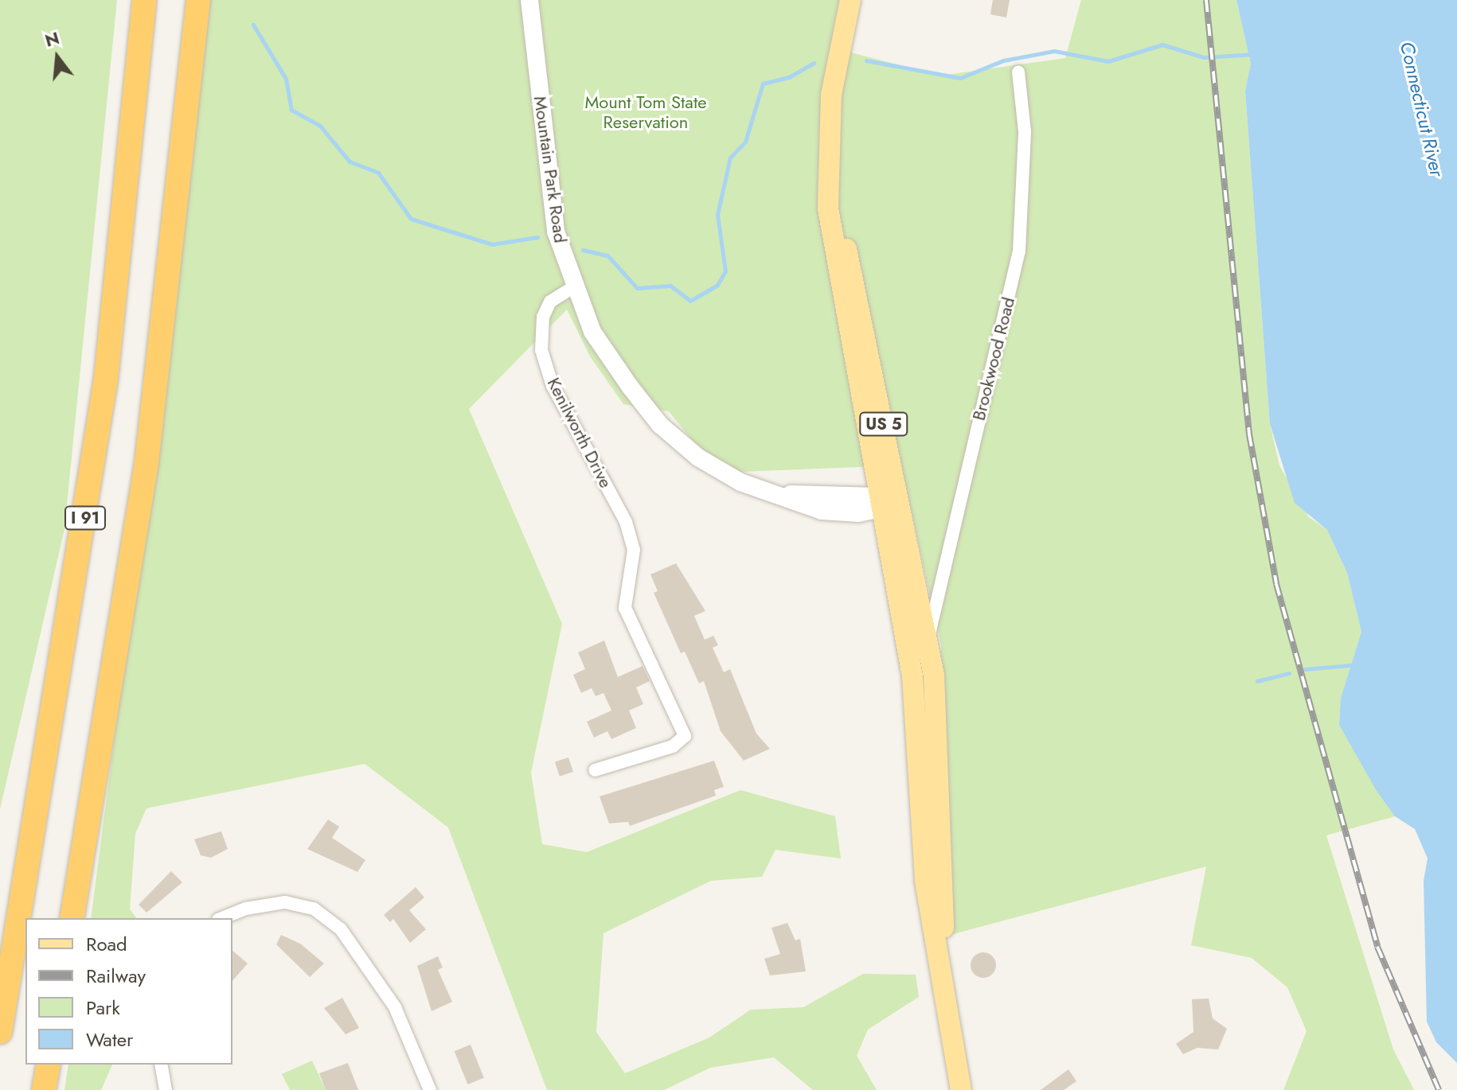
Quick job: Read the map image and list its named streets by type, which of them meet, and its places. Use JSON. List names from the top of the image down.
{
  "streets": {
    "highway": ["I 91"],
    "main road": ["US 5"],
    "street": ["Mountain Park Road", "Brookwood Road", "Kenilworth Drive"]
  },
  "crossings": [
    ["Mountain Park Road", "US 5"],
    ["Mountain Park Road", "Kenilworth Drive"],
    ["Brookwood Road", "US 5"]
  ],
  "water": ["Connecticut River"],
  "parks": ["Mount Tom State Reservation"],
  "legend": [
    "Road",
    "Railway",
    "Park",
    "Water"
  ],
  "north": "top"
}
